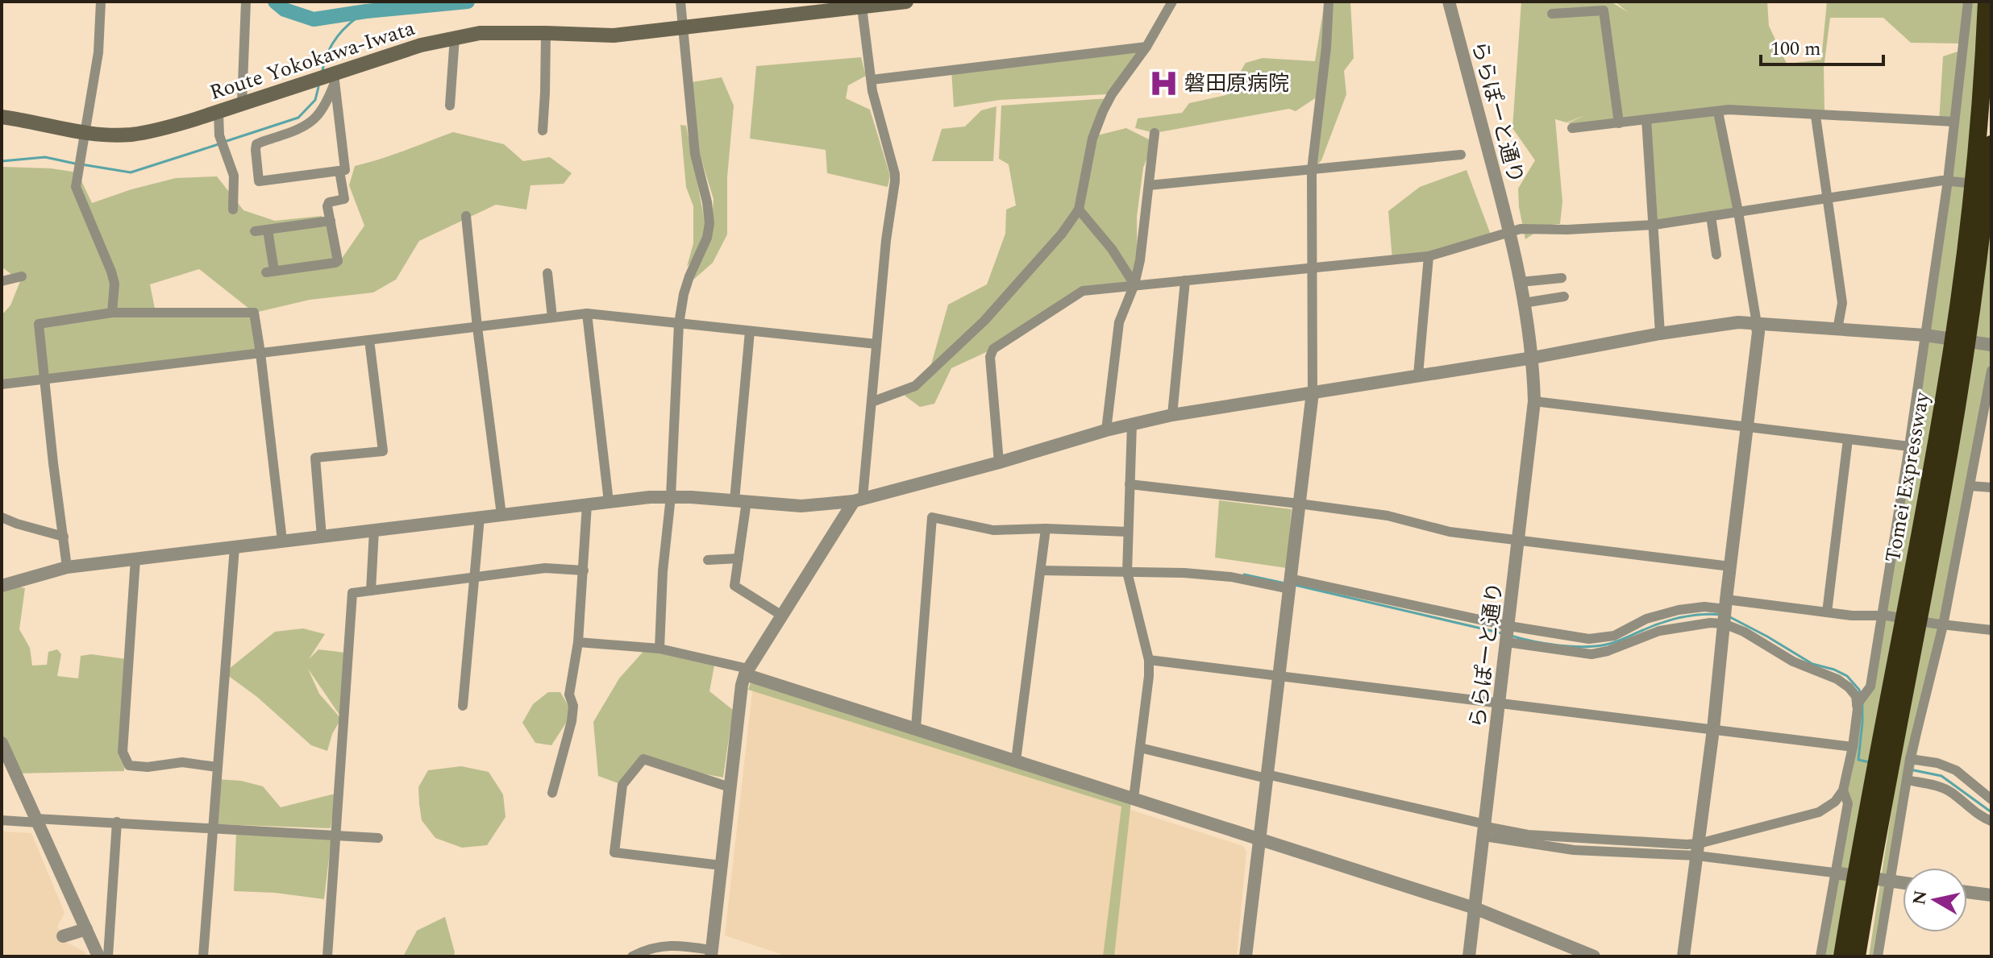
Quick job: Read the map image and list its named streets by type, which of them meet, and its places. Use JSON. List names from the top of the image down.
{
  "streets": {
    "highway": ["Tomei Expressway"],
    "main road": ["Route Yokokawa-Iwata"],
    "street": ["ららぽーと通り"]
  },
  "places": {
    "hospital": ["磐田原病院"]
  },
  "scale_bar": "100 m",
  "north": "left"
}
